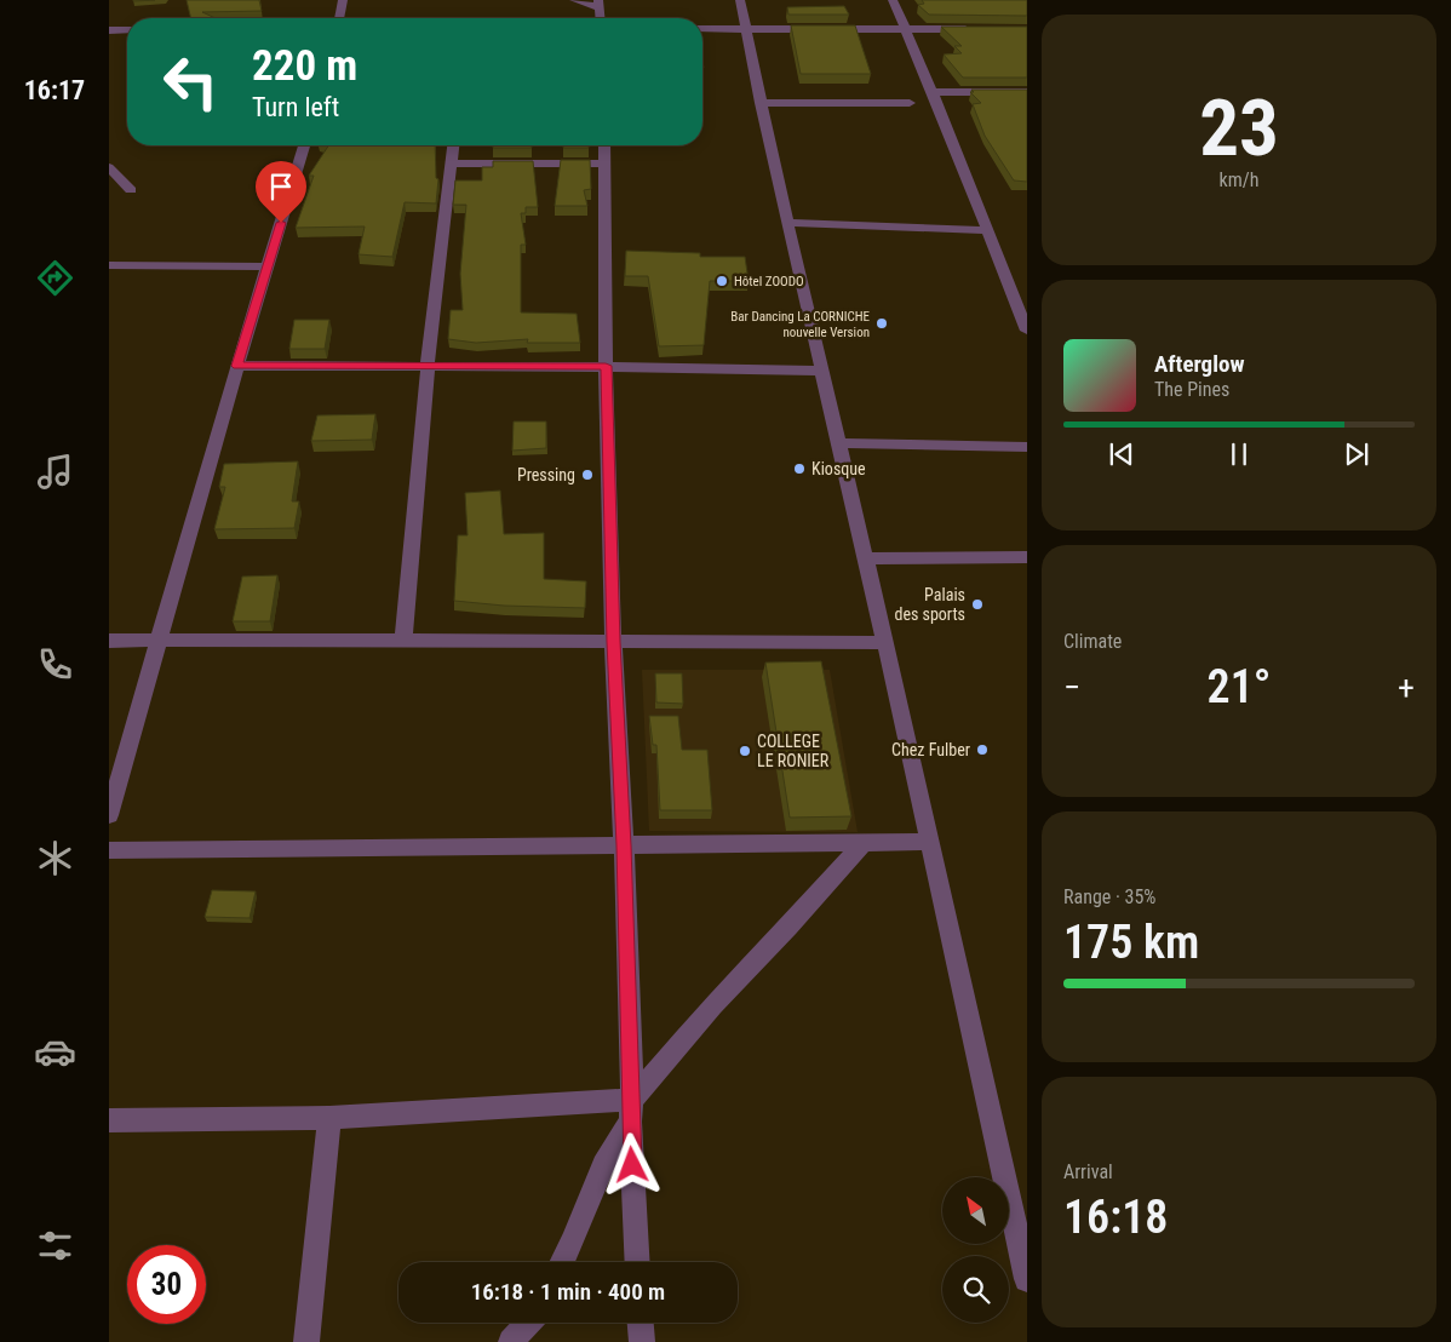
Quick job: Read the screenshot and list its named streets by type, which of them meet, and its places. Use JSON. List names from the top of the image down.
{
  "places": [
    "Hôtel ZOODO",
    "Bar Dancing La CORNICHE nouvelle Version",
    "Kiosque",
    "Pressing",
    "Palais des sports",
    "Chez Fulber",
    "COLLEGE LE RONIER"
  ],
  "north": "top left",
  "page": {
    "tabs": "16:17",
    "tile": [
      ["23", "km/h"],
      "Climate",
      ["Range · 35%", "175 km"],
      ["Arrival", "16:18"]
    ],
    "turn": ["220 m", "Turn left"],
    "song": ["Afterglow", "The Pines"],
    "heat": ["−", "21°", "+"],
    "limit": "30",
    "trip": "16:18 · 1 min · 400 m"
  }
}
